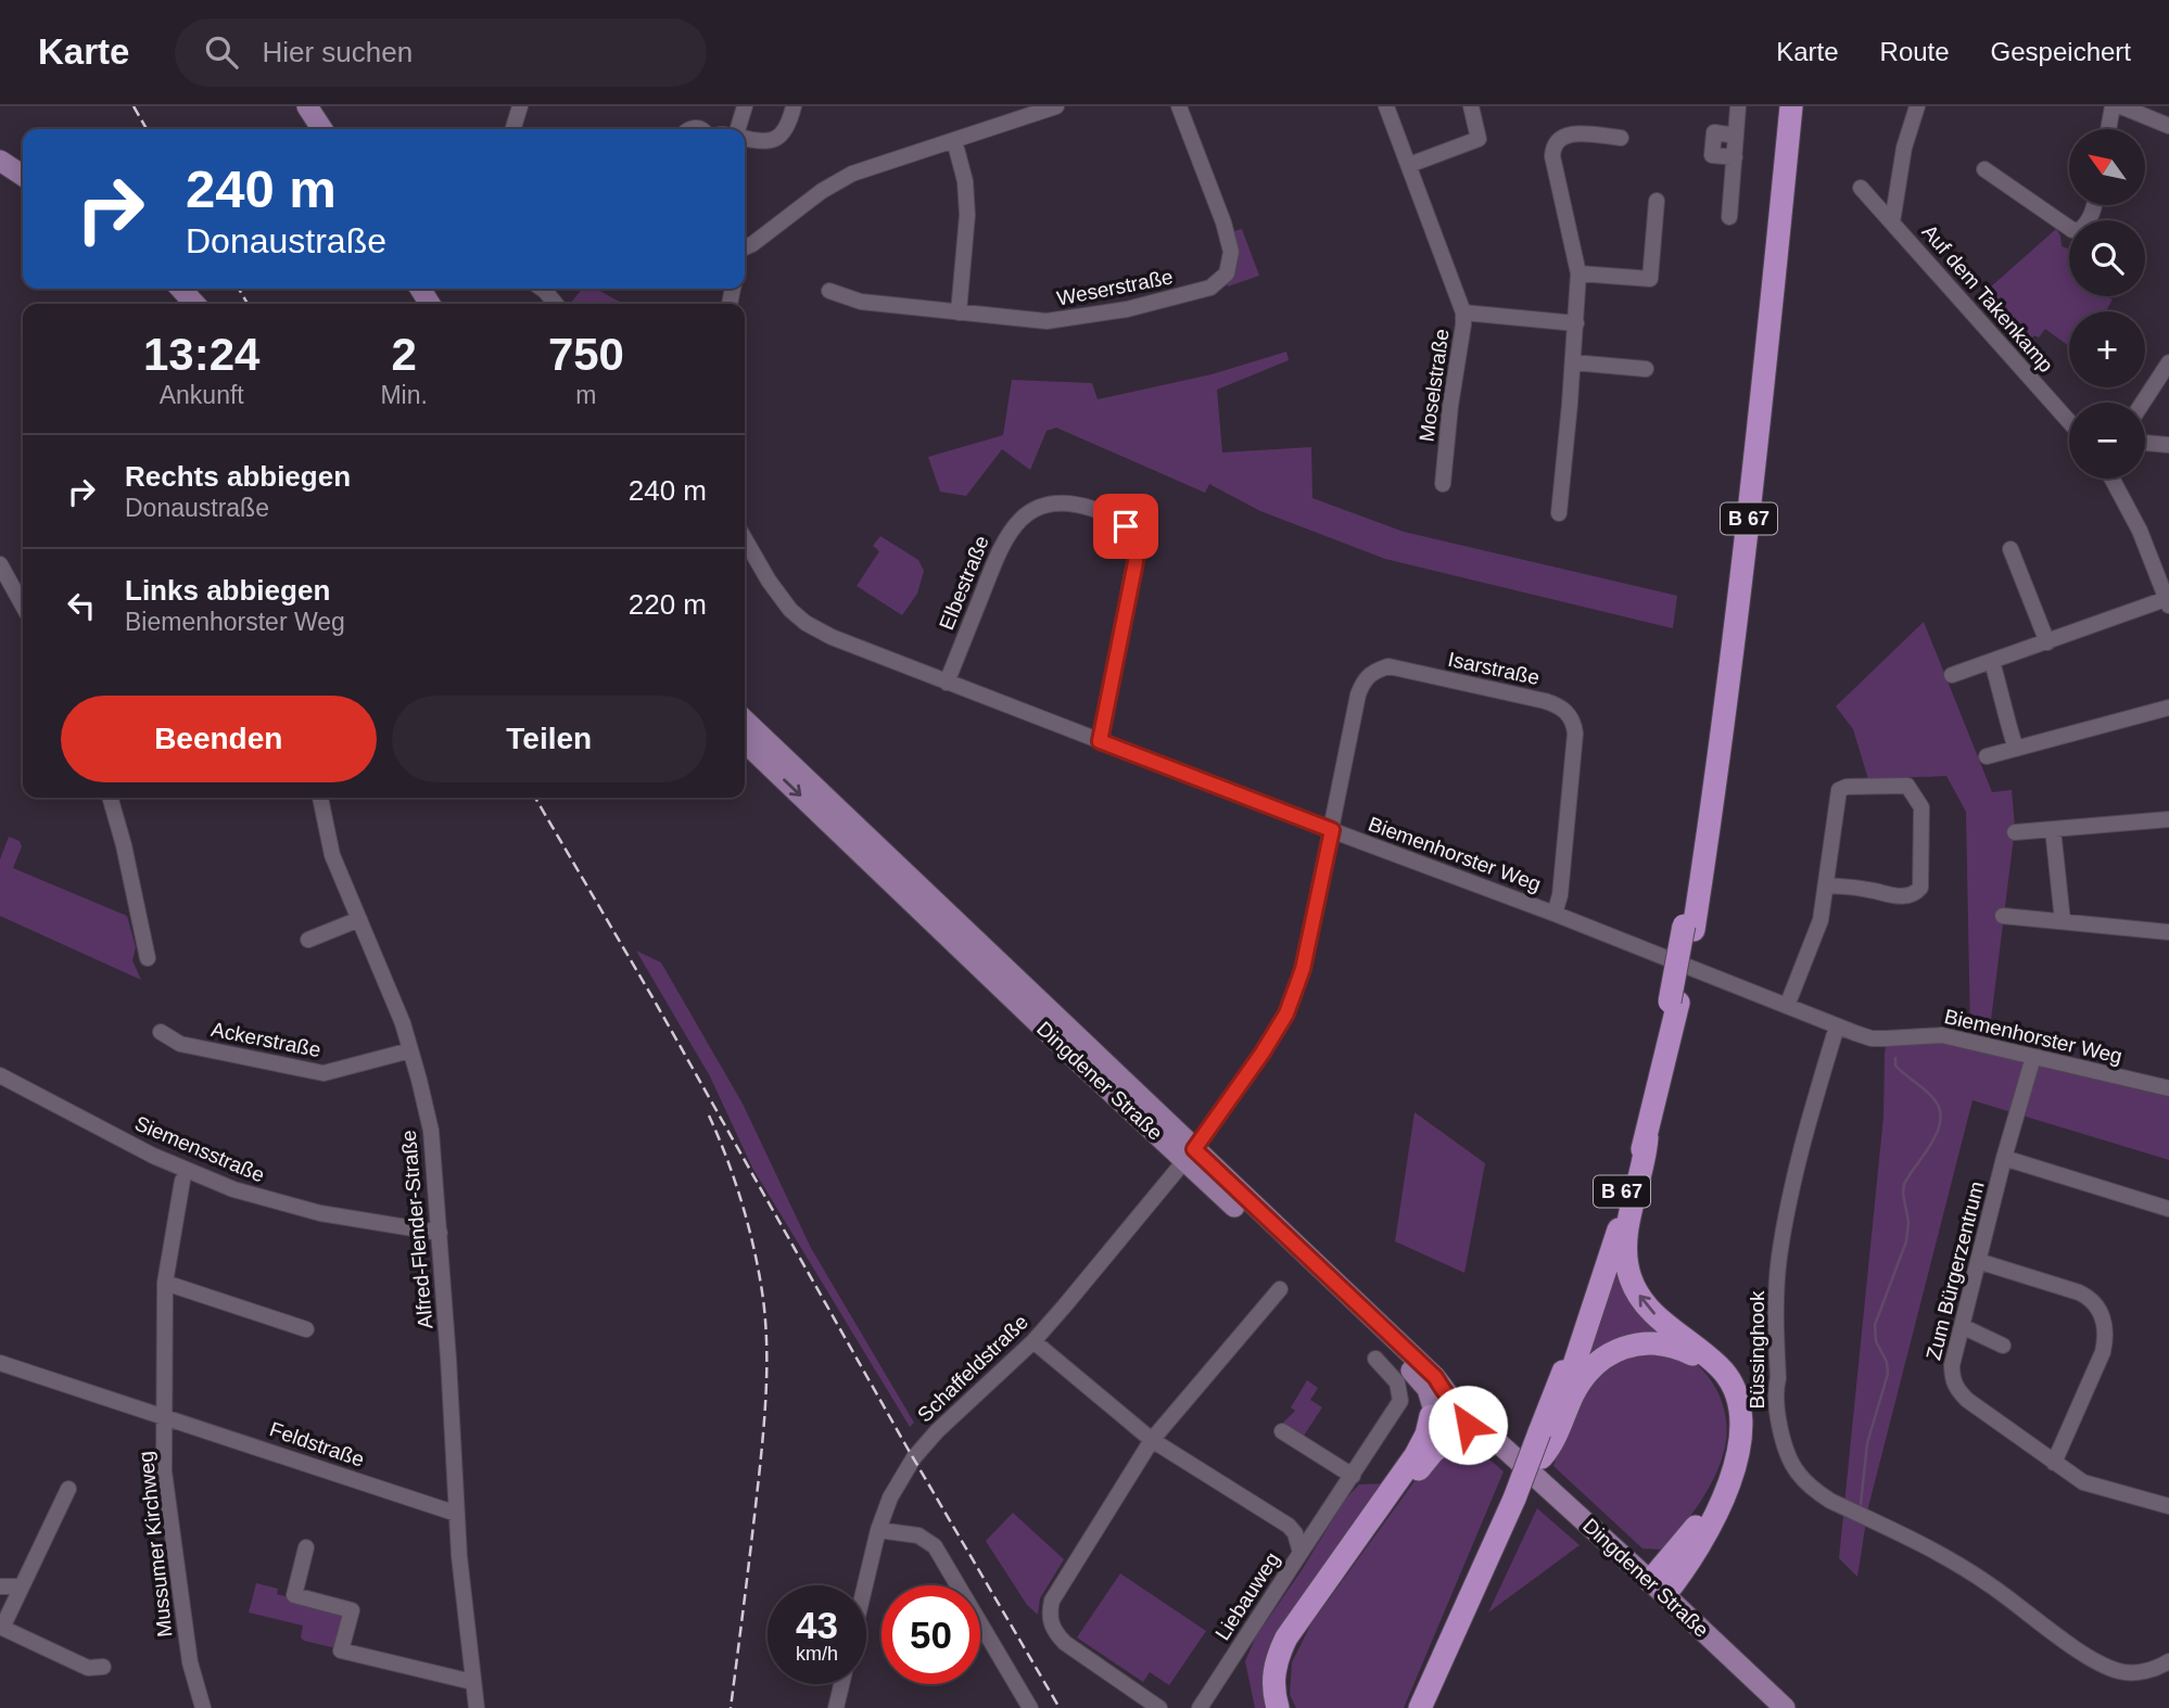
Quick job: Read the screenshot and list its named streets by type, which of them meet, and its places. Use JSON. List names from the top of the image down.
{
  "streets": {
    "highway": ["B 67"],
    "main road": ["Dingdener Straße"],
    "street": [
      "Weserstraße",
      "Auf dem Takenkamp",
      "Moselstraße",
      "Elbestraße",
      "Isarstraße",
      "Biemenhorster Weg",
      "Ackerstraße",
      "Siemensstraße",
      "Alfred-Flender-Straße",
      "Zum Bürgerzentrum",
      "Büssinghook",
      "Schaffeldstraße",
      "Feldstraße",
      "Mussumer Kirchweg",
      "Liebauweg"
    ]
  },
  "crossings": [
    ["Elbestraße", "Biemenhorster Weg"],
    ["Isarstraße", "Biemenhorster Weg"],
    ["Isarstraße", "Dingdener Straße"],
    ["Isarstraße", "Schaffeldstraße"],
    ["Biemenhorster Weg", "Zum Bürgerzentrum"],
    ["Biemenhorster Weg", "Büssinghook"],
    ["Ackerstraße", "Alfred-Flender-Straße"],
    ["Dingdener Straße", "Schaffeldstraße"],
    ["Siemensstraße", "Alfred-Flender-Straße"],
    ["Alfred-Flender-Straße", "Feldstraße"],
    ["Schaffeldstraße", "Liebauweg"],
    ["Feldstraße", "Mussumer Kirchweg"]
  ],
  "north": "top left",
  "page": {
    "header": "Karte",
    "search": "Hier suchen",
    "nav": ["Karte", "Route", "Gespeichert"],
    "map_buttons": ["+", "−"],
    "turn": ["240 m", "Donaustraße"],
    "eta": [
      "13:24",
      "Ankunft",
      "2",
      "Min.",
      "750",
      "m"
    ],
    "list": [
      {
        "name": "Rechts abbiegen",
        "note": "Donaustraße",
        "value": "240 m"
      },
      {
        "name": "Links abbiegen",
        "note": "Biemenhorster Weg",
        "value": "220 m"
      }
    ],
    "buttons": ["Beenden", "Teilen"],
    "speed": "43 km/h",
    "limit": "50"
  }
}
